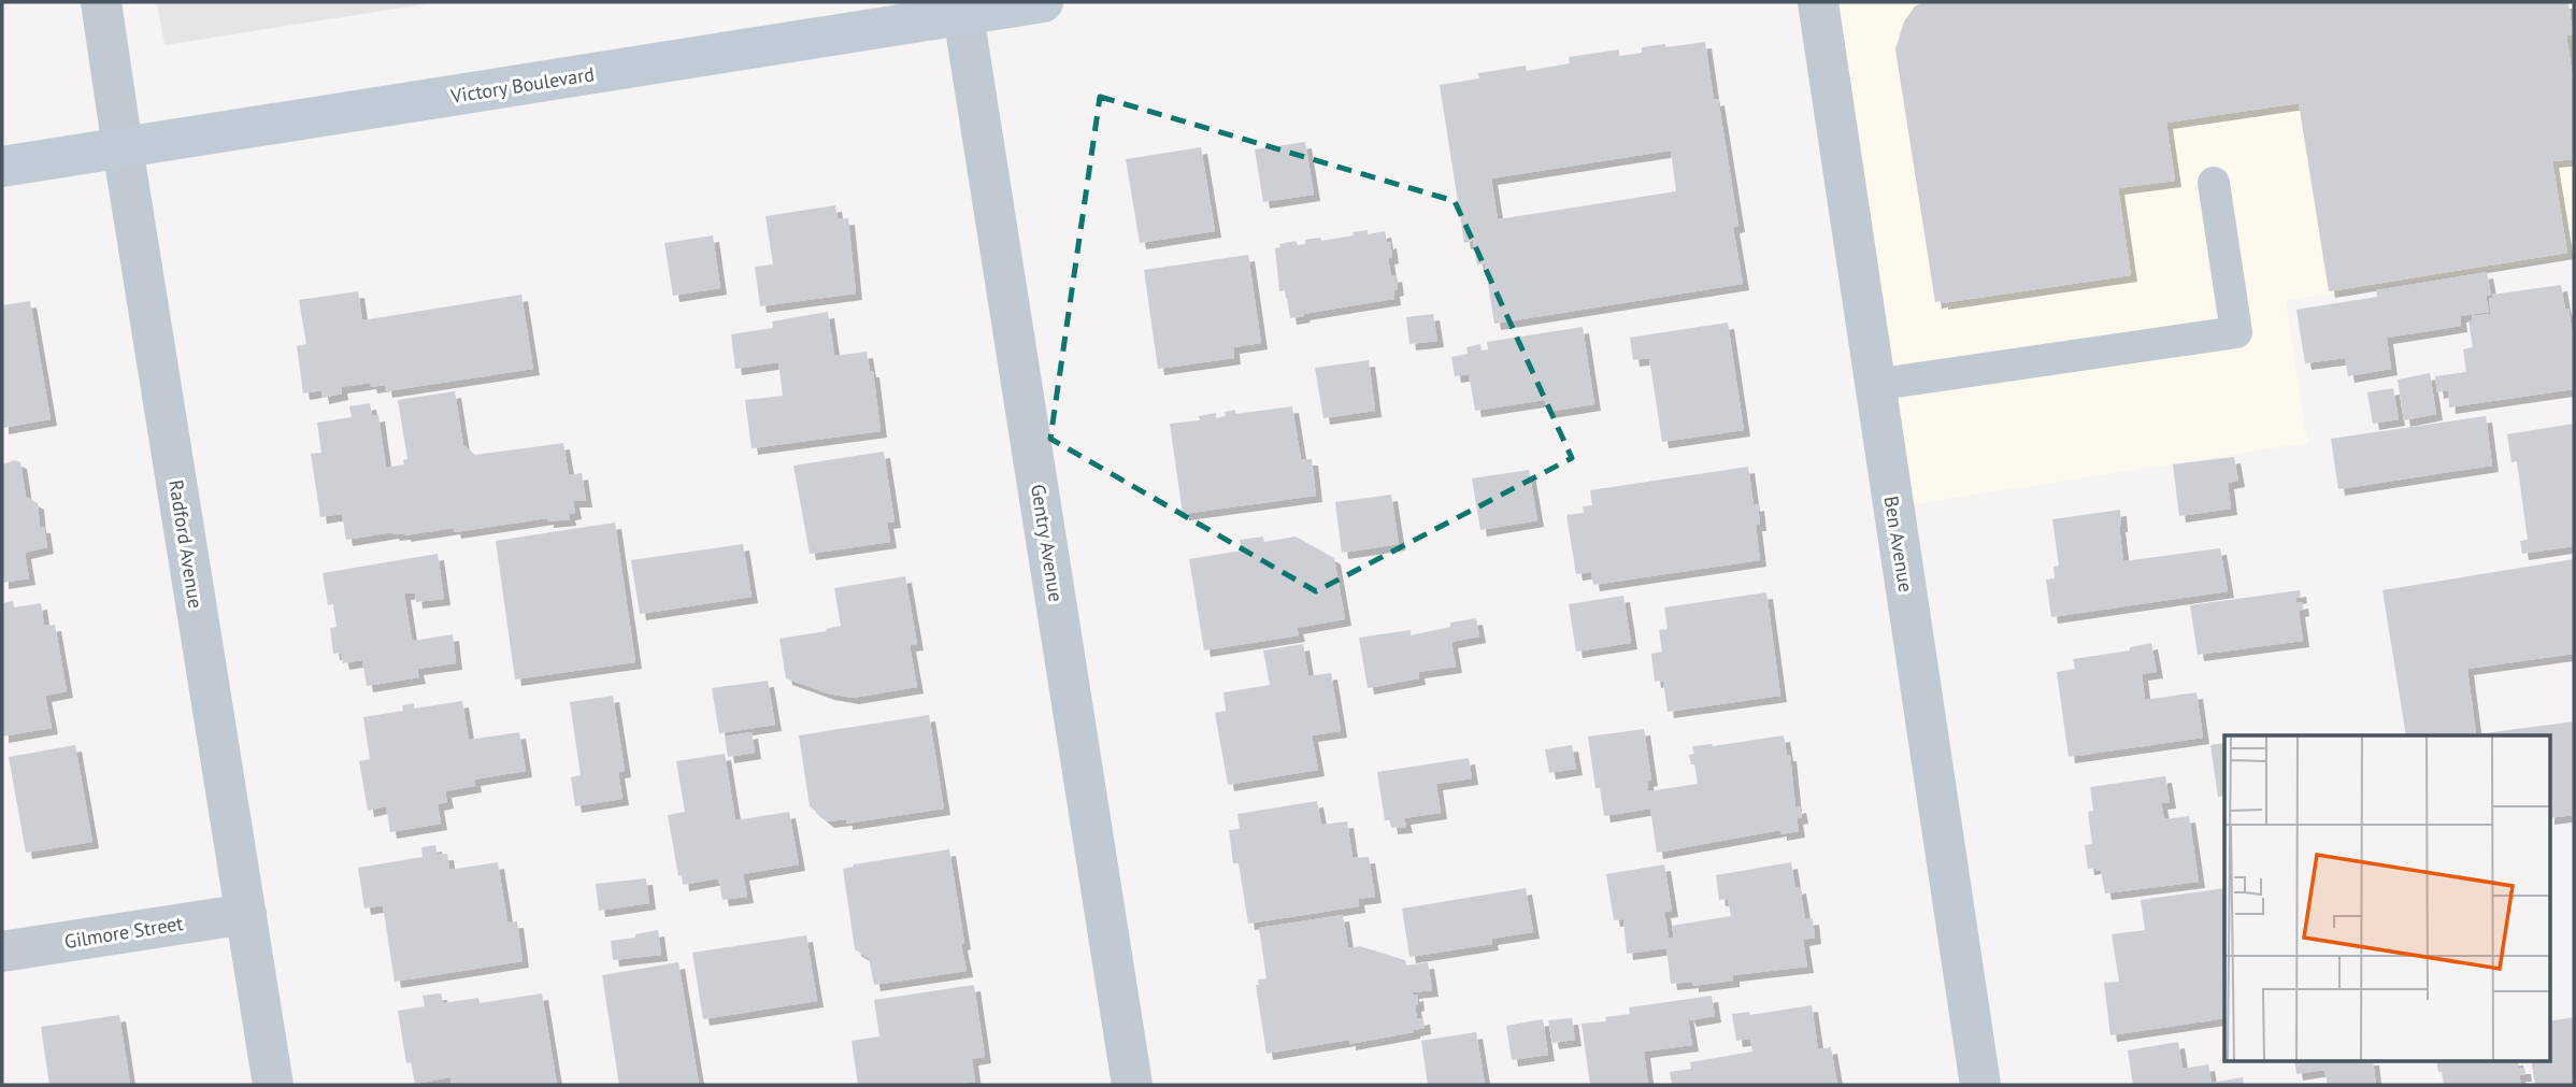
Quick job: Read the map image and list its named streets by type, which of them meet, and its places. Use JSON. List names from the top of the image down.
{
  "streets": {
    "main road": ["Victory Boulevard"],
    "street": [
      "Gentry Avenue",
      "Radford Avenue",
      "Ben Avenue",
      "Gilmore Street"
    ]
  },
  "crossings": [
    ["Victory Boulevard", "Gentry Avenue"],
    ["Victory Boulevard", "Radford Avenue"],
    ["Radford Avenue", "Gilmore Street"]
  ]
}
